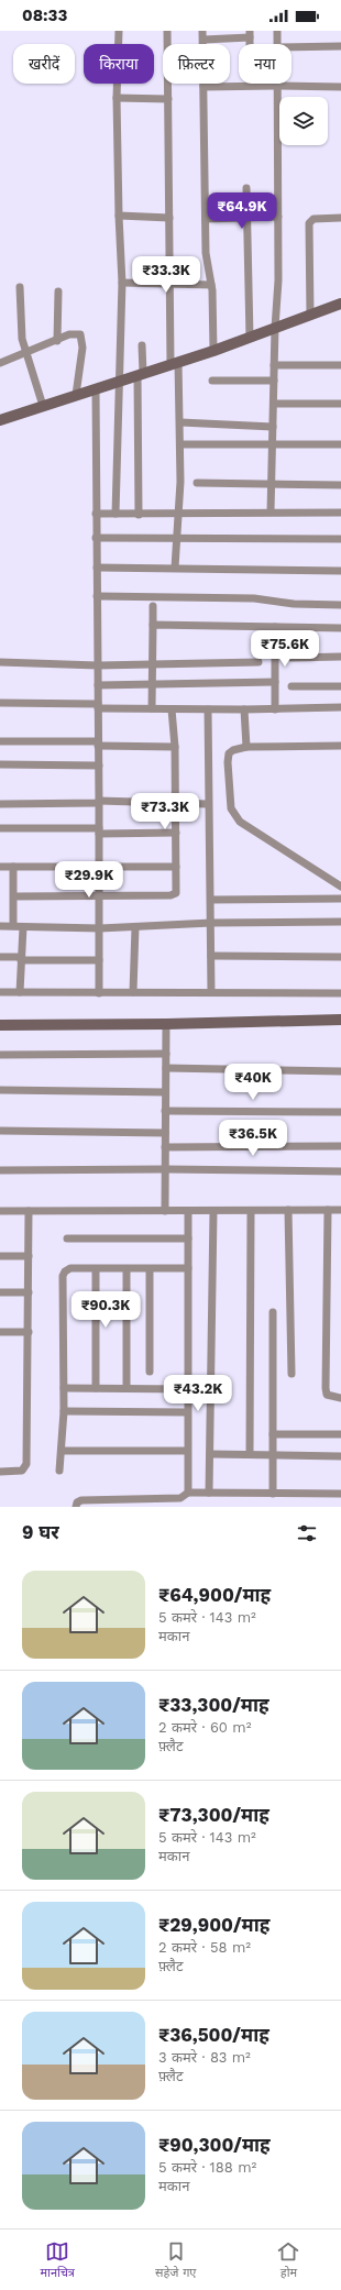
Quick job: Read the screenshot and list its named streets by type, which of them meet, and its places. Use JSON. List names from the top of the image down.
{
  "page": {
    "status": "08:33",
    "chip": [
      "खरीदें",
      "किराया",
      "फ़िल्टर",
      "नया"
    ],
    "price": [
      "₹64.9K",
      "₹33.3K",
      "₹75.6K",
      "₹73.3K",
      "₹29.9K",
      "₹40K",
      "₹36.5K",
      "₹90.3K",
      "₹43.2K"
    ],
    "heading": "9 घर",
    "list": [
      {
        "name": "₹64,900/माह",
        "note": "5 कमरे · 143 m² · मकान"
      },
      {
        "name": "₹33,300/माह",
        "note": "2 कमरे · 60 m² · फ़्लैट"
      },
      {
        "name": "₹73,300/माह",
        "note": "5 कमरे · 143 m² · मकान"
      },
      {
        "name": "₹29,900/माह",
        "note": "2 कमरे · 58 m² · फ़्लैट"
      },
      {
        "name": "₹36,500/माह",
        "note": "3 कमरे · 83 m² · फ़्लैट"
      },
      {
        "name": "₹90,300/माह",
        "note": "5 कमरे · 188 m² · मकान"
      }
    ],
    "tabs": ["मानचित्र", "सहेजे गए", "होम"]
  }
}
